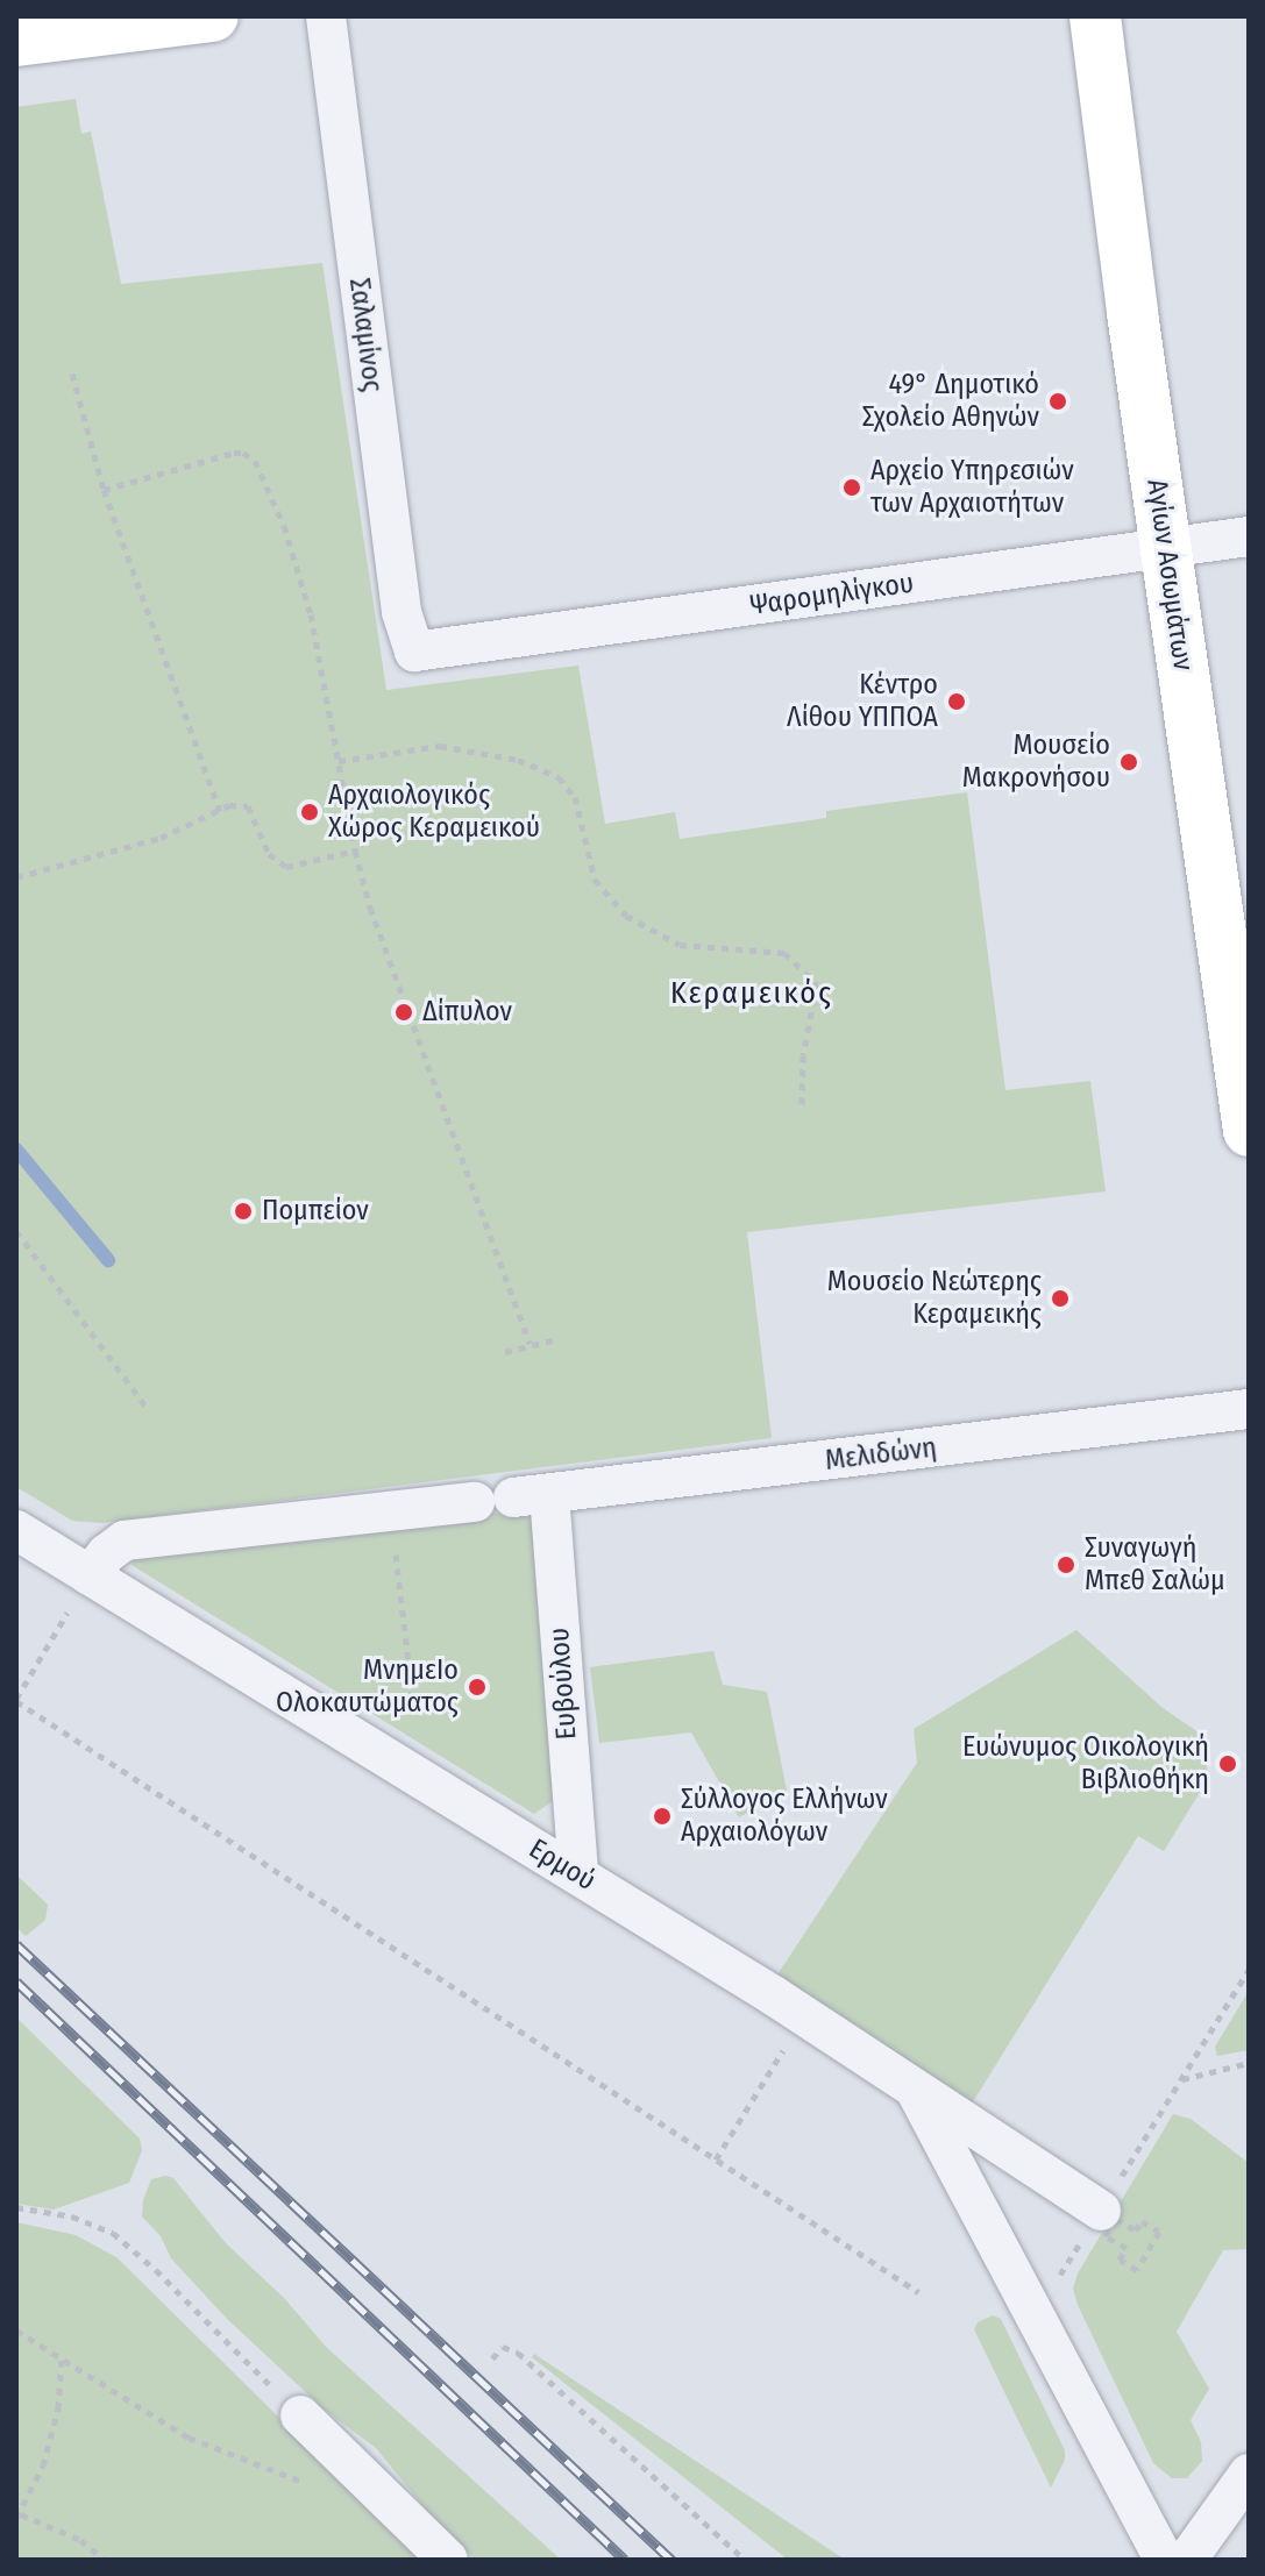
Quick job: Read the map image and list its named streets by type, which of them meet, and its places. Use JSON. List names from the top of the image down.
{
  "streets": {
    "street": [
      "Σαλαμίνος",
      "Αγίων Ασωμάτων",
      "Ψαρομηλίγκου",
      "Μελιδώνη",
      "Ευβούλου",
      "Ερμού"
    ]
  },
  "crossings": [
    ["Σαλαμίνος", "Ψαρομηλίγκου"],
    ["Αγίων Ασωμάτων", "Ψαρομηλίγκου"],
    ["Μελιδώνη", "Ευβούλου"],
    ["Μελιδώνη", "Ερμού"],
    ["Ευβούλου", "Ερμού"]
  ],
  "districts": ["Κεραμεικός"],
  "places": [
    "49° Δημοτικό Σχολείο Αθηνών",
    "Αρχείο Υπηρεσιών των Αρχαιοτήτων",
    "Κέντρο Λίθου ΥΠΠΟΑ",
    "Μουσείο Μακρονήσου",
    "Αρχαιολογικός Χώρος Κεραμεικού",
    "Δίπυλον",
    "Πομπείον",
    "Μουσείο Νεώτερης Κεραμεικής",
    "Συναγωγή Μπεθ Σαλώμ",
    "ΜνημεΙο Ολοκαυτώματος",
    "Ευώνυμος Οικολογική Βιβλιοθήκη",
    "Σύλλογος Ελλήνων Αρχαιολόγων"
  ]
}
